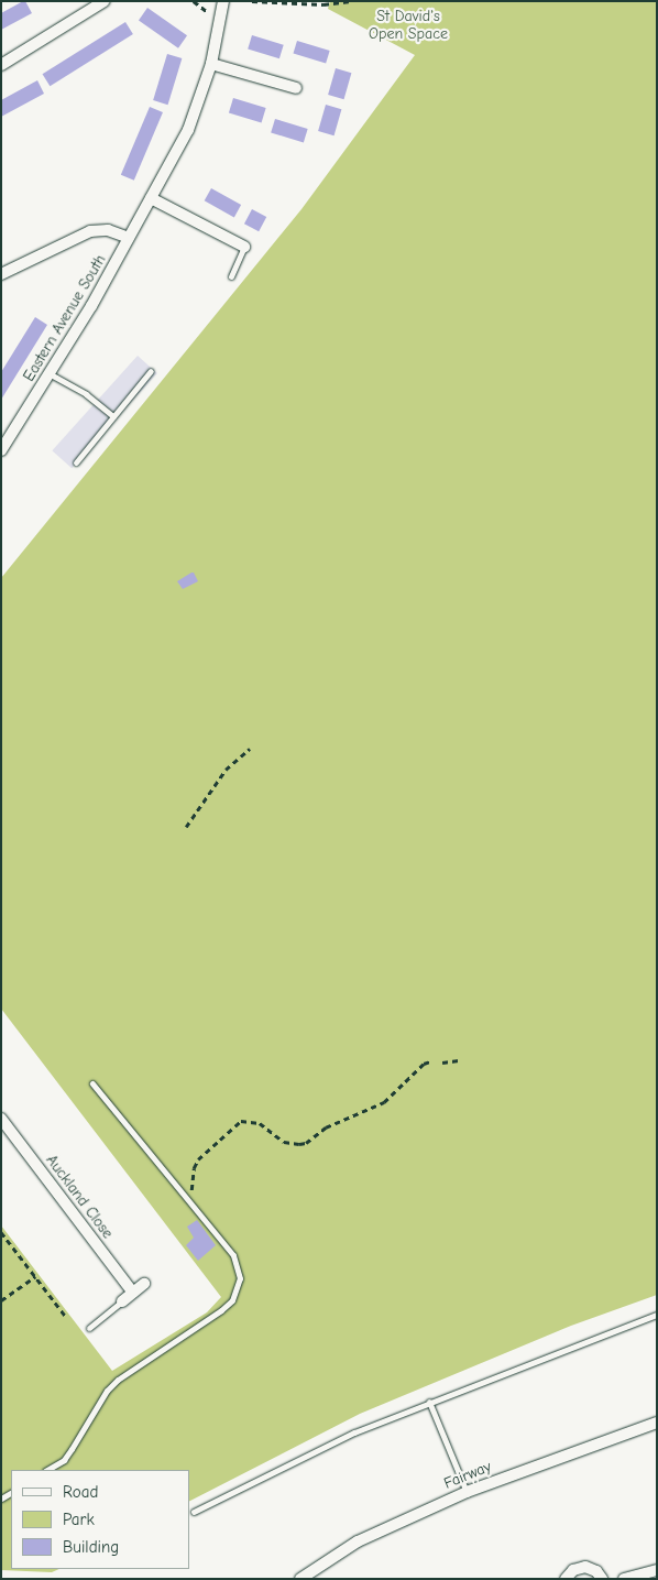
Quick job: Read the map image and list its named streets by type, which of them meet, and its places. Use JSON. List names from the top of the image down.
{
  "streets": {
    "street": ["Eastern Avenue South", "Auckland Close", "Fairway"]
  },
  "parks": ["St David's Open Space"],
  "legend": ["Road", "Park", "Building"]
}
